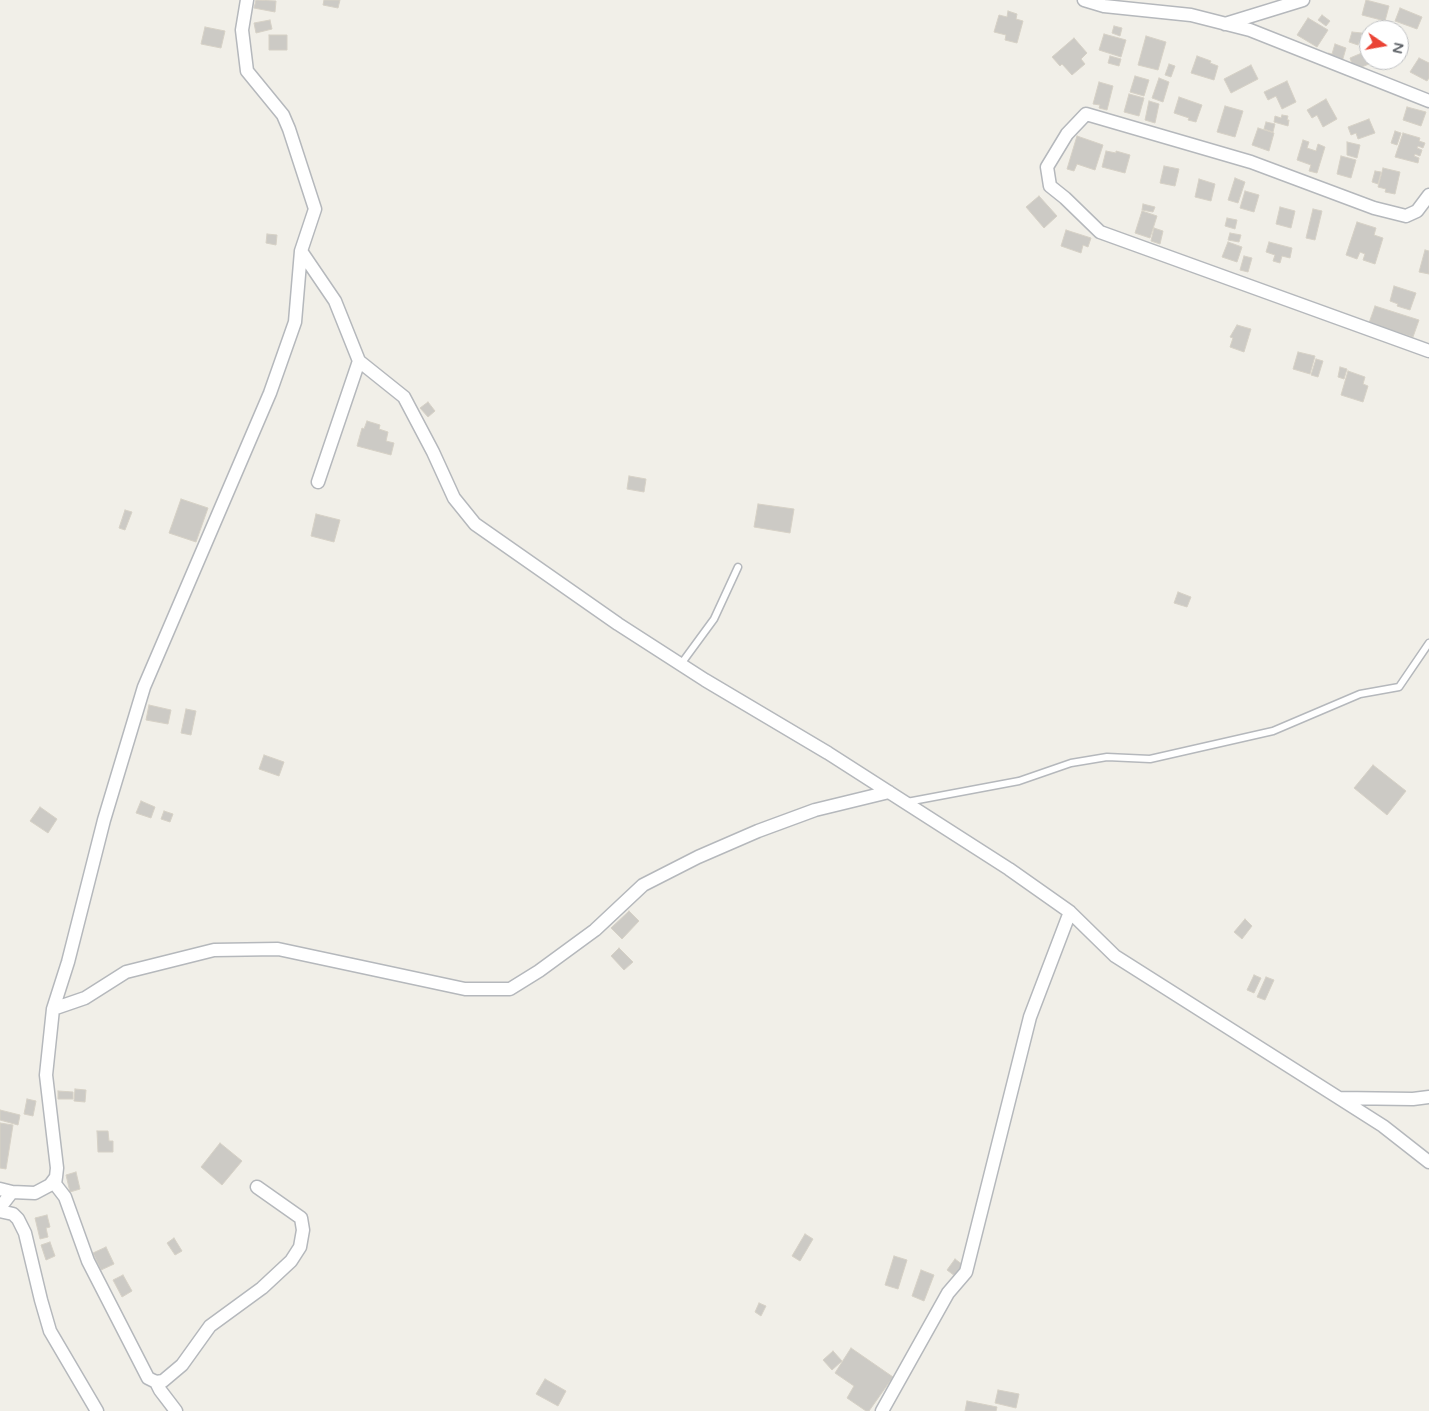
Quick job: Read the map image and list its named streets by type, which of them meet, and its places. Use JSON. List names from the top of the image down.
{
  "north": "right"
}
